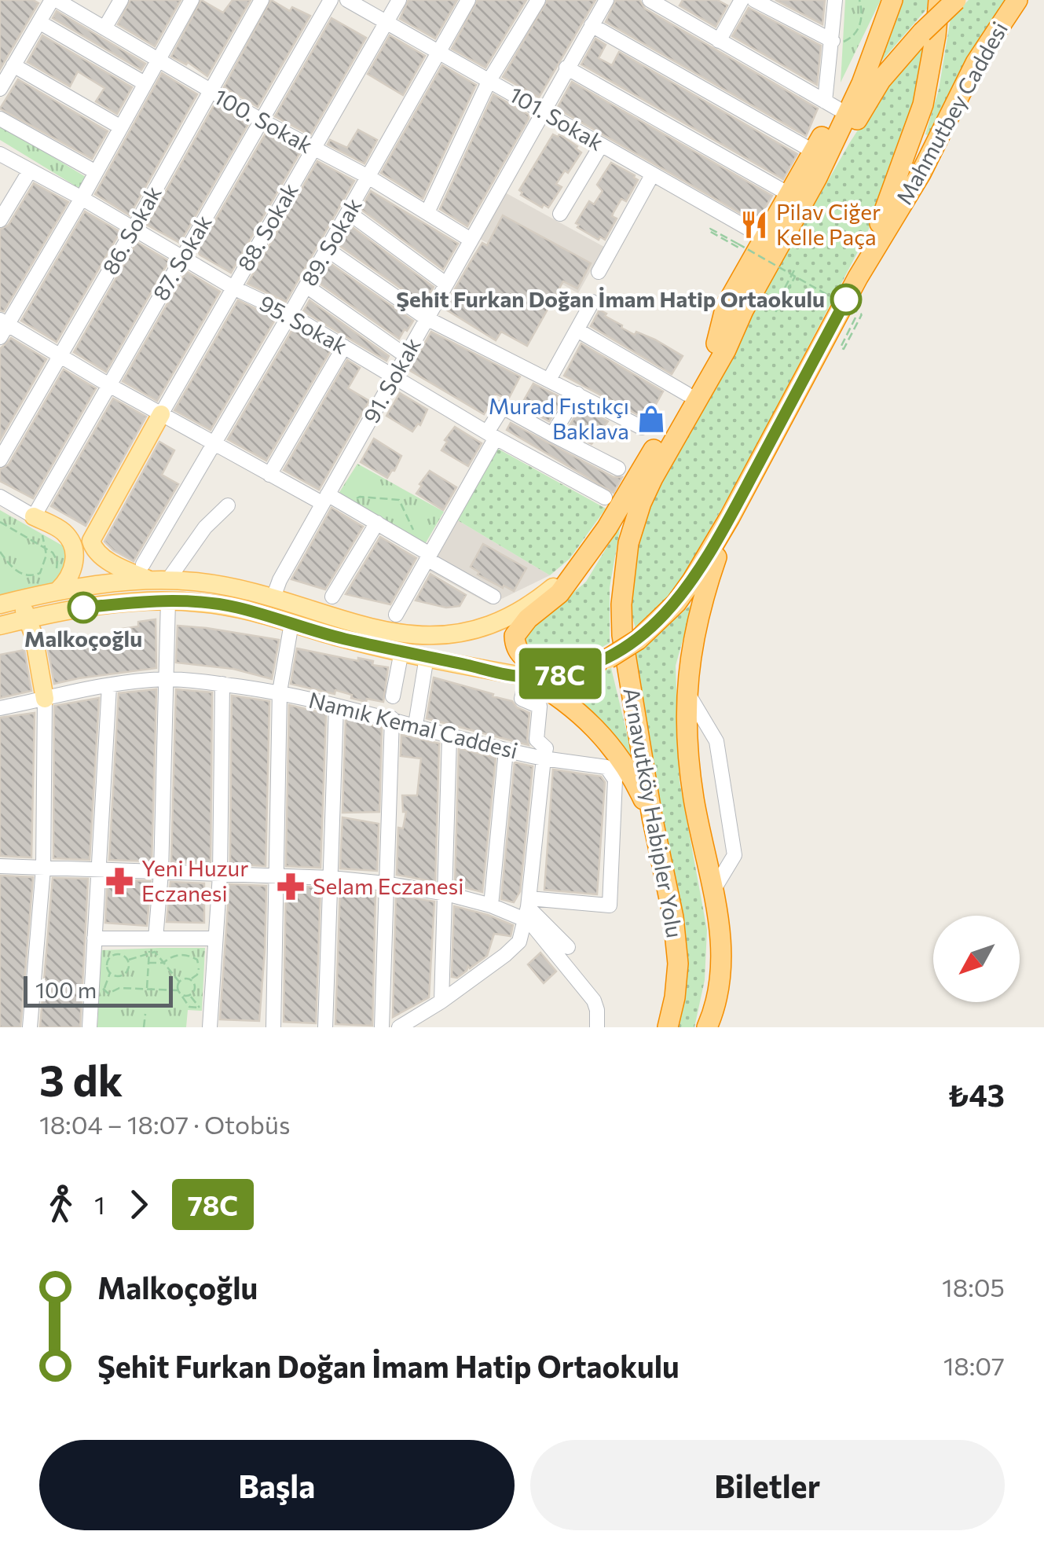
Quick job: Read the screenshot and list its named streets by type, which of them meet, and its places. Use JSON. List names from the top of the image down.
{
  "streets": {
    "highway": ["Mahmutbey Caddesi", "Arnavutköy Habipler Yolu"],
    "street": [
      "101. Sokak",
      "100. Sokak",
      "88. Sokak",
      "86. Sokak",
      "89. Sokak",
      "87. Sokak",
      "95. Sokak",
      "91. Sokak",
      "Namık Kemal Caddesi"
    ]
  },
  "crossings": [
    ["Mahmutbey Caddesi", "Arnavutköy Habipler Yolu"],
    ["101. Sokak", "88. Sokak"],
    ["101. Sokak", "89. Sokak"],
    ["101. Sokak", "91. Sokak"],
    ["100. Sokak", "88. Sokak"],
    ["100. Sokak", "86. Sokak"],
    ["100. Sokak", "89. Sokak"],
    ["100. Sokak", "87. Sokak"],
    ["100. Sokak", "91. Sokak"],
    ["88. Sokak", "95. Sokak"],
    ["86. Sokak", "95. Sokak"],
    ["89. Sokak", "95. Sokak"],
    ["87. Sokak", "95. Sokak"],
    ["95. Sokak", "91. Sokak"]
  ],
  "places": {
    "restaurant": ["Pilav Ciğer Kelle Paça"],
    "other": ["Şehit Furkan Doğan İmam Hatip Ortaokulu", "Malkoçoğlu"],
    "shop": ["Murad Fıstıkçı Baklava"],
    "pharmacy": ["Yeni Huzur Eczanesi", "Selam Eczanesi"]
  },
  "lines": ["bus line 78C"],
  "scale_bar": "100 m",
  "north": "bottom left",
  "page": {
    "on_map": "78C",
    "scale": "100 m",
    "heading": ["3 dk", "18:04 – 18:07 · Otobüs", "₺43"],
    "legs": ["1", "78C"],
    "list": [
      {
        "name": "Malkoçoğlu",
        "value": "18:05"
      },
      {
        "name": "Şehit Furkan Doğan İmam Hatip Ortaokulu",
        "value": "18:07"
      }
    ],
    "buttons": ["Başla", "Biletler"]
  }
}
